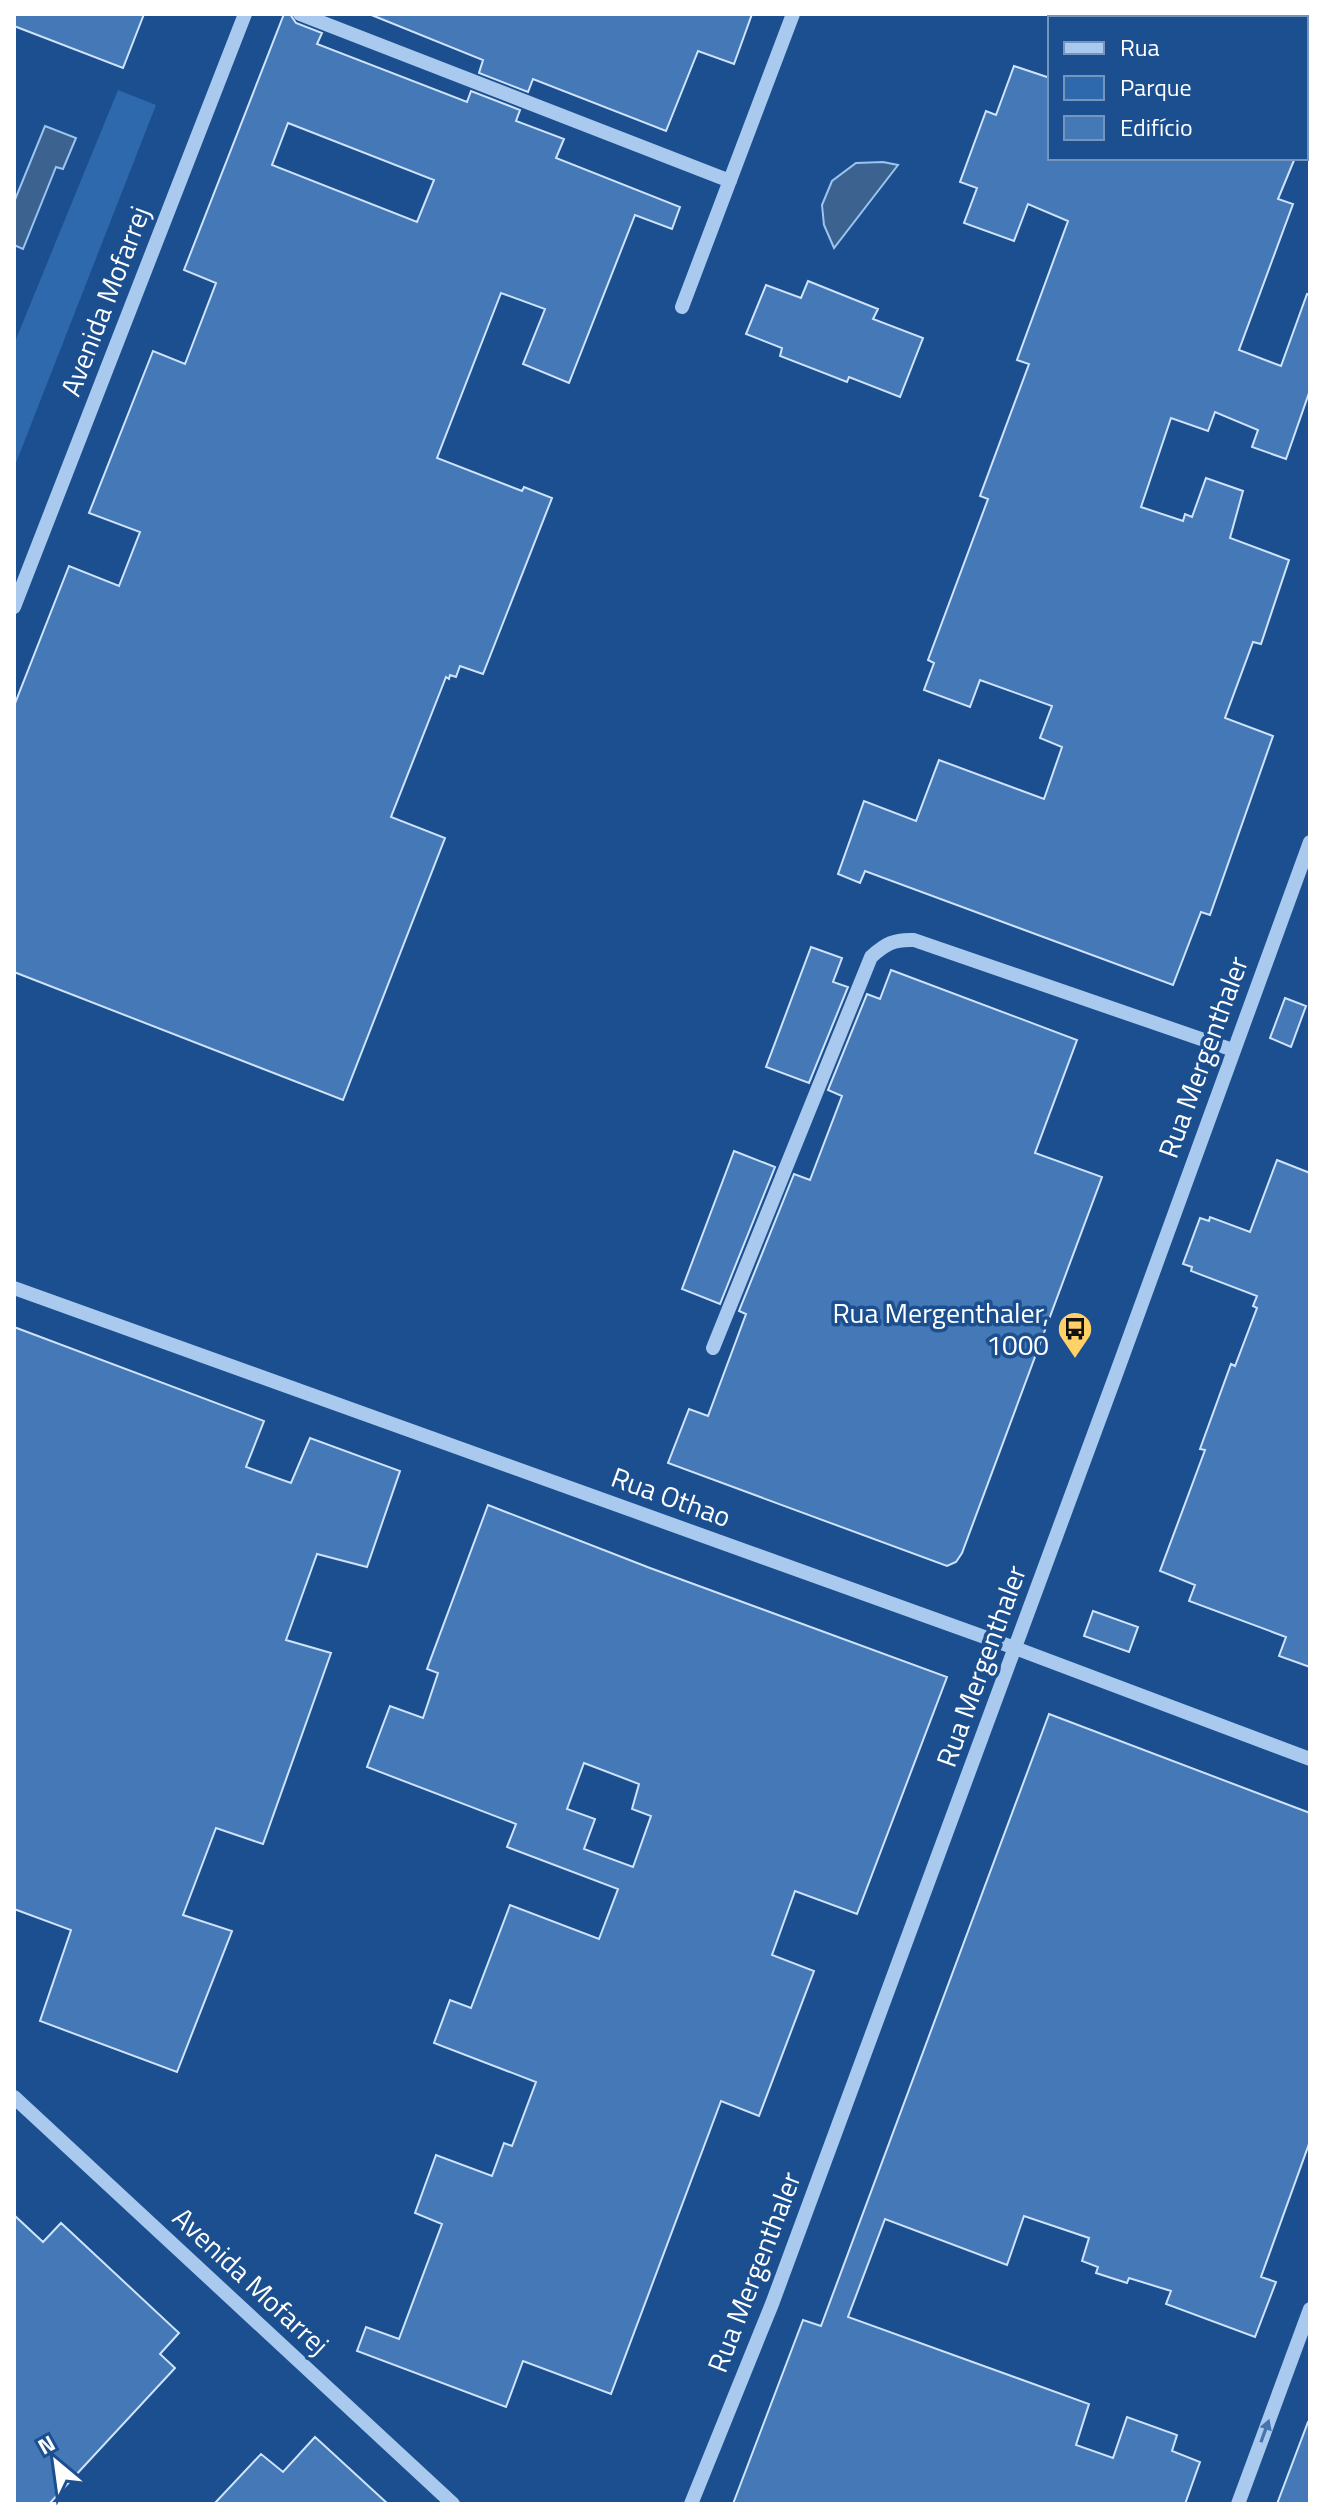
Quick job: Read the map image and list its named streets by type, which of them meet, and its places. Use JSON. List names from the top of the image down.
{
  "streets": {
    "street": ["Avenida Mofarrej", "Rua Mergenthaler", "Rua Othao"]
  },
  "crossings": [
    ["Rua Mergenthaler", "Rua Othao"]
  ],
  "places": {
    "bus stop": ["Rua Mergenthaler, 1000"]
  },
  "legend": ["Rua", "Parque", "Edifício"],
  "north": "top left"
}
